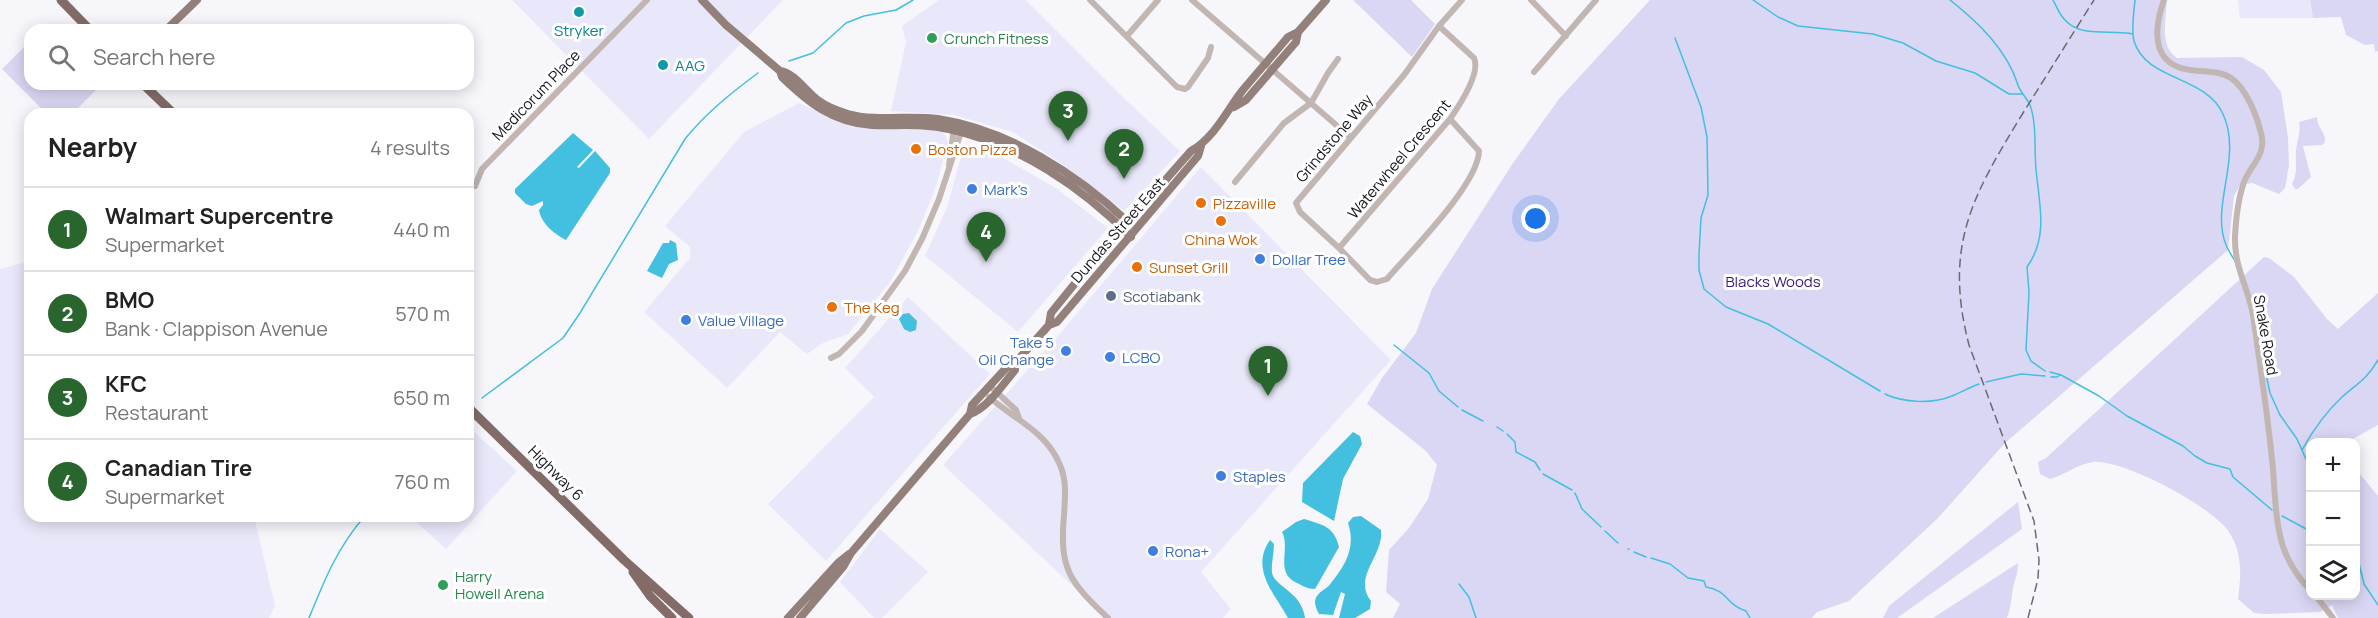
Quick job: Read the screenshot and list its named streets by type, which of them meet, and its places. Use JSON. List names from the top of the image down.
{
  "streets": {
    "highway": ["Highway 6"],
    "main road": ["Dundas Street East"],
    "street": [
      "Medicorum Place",
      "Grindstone Way",
      "Waterwheel Crescent",
      "Snake Road"
    ]
  },
  "crossings": [
    ["Grindstone Way", "Waterwheel Crescent"]
  ],
  "parks": ["Blacks Woods"],
  "places": [
    "Stryker",
    "Crunch Fitness",
    "AAG",
    "Boston Pizza",
    "Mark's",
    "Pizzaville",
    "China Wok",
    "Dollar Tree",
    "Sunset Grill",
    "Scotiabank",
    "The Keg",
    "Value Village",
    "Take 5 Oil Change",
    "LCBO",
    "Staples",
    "Rona+",
    "Harry Howell Arena"
  ],
  "page": {
    "search": "Search here",
    "pins": [
      "3",
      "2",
      "4",
      "1"
    ],
    "heading": ["Nearby", "4 results"],
    "list": [
      {
        "mark": "1",
        "name": "Walmart Supercentre",
        "note": "Supermarket",
        "value": "440 m"
      },
      {
        "mark": "2",
        "name": "BMO",
        "note": "Bank · Clappison Avenue",
        "value": "570 m"
      },
      {
        "mark": "3",
        "name": "KFC",
        "note": "Restaurant",
        "value": "650 m"
      },
      {
        "mark": "4",
        "name": "Canadian Tire",
        "note": "Supermarket",
        "value": "760 m"
      }
    ],
    "map_buttons": ["+", "−"]
  }
}
